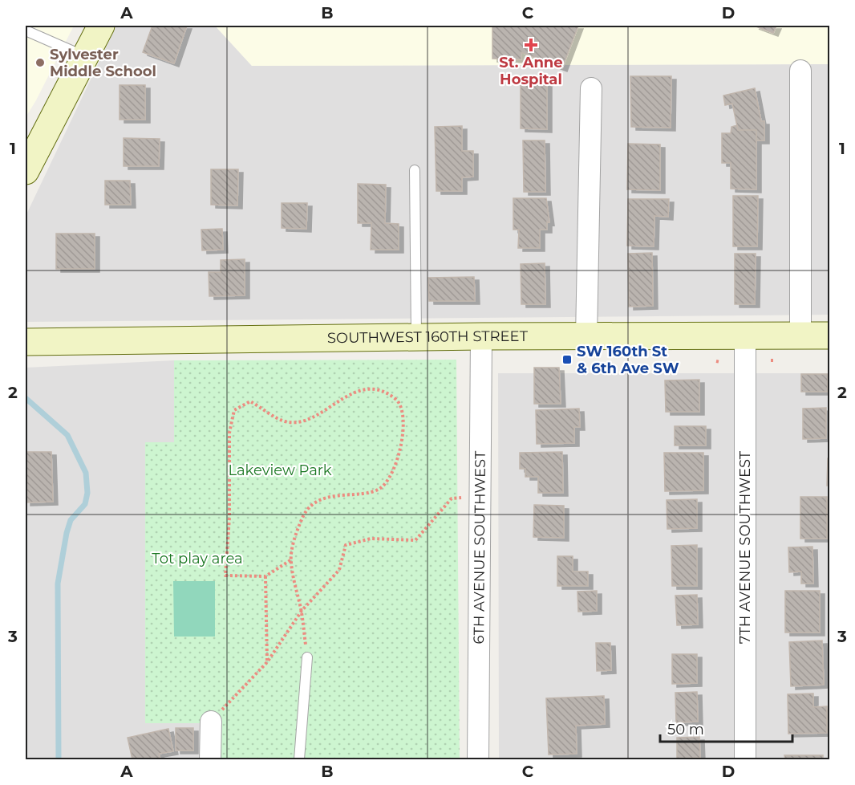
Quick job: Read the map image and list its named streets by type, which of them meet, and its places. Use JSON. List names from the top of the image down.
{
  "streets": {
    "street": ["SOUTHWEST 160TH STREET", "7TH AVENUE SOUTHWEST", "6TH AVENUE SOUTHWEST"]
  },
  "crossings": [
    ["SOUTHWEST 160TH STREET", "7TH AVENUE SOUTHWEST"],
    ["SOUTHWEST 160TH STREET", "6TH AVENUE SOUTHWEST"]
  ],
  "parks": ["Lakeview Park", "Tot play area"],
  "places": {
    "health": ["St. Anne Hospital"],
    "other": ["Sylvester Middle School"],
    "transit": ["SW 160th St & 6th Ave SW"]
  },
  "scale_bar": "50 m",
  "grid": {
    "columns": [
      "A",
      "B",
      "C",
      "D"
    ],
    "rows": ["1", "2", "3"]
  }
}
